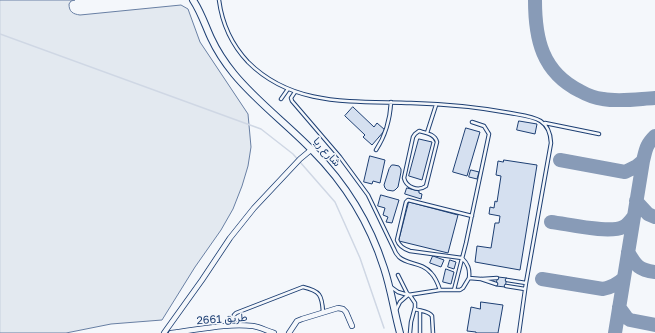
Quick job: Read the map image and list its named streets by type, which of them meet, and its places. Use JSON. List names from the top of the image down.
{
  "streets": {
    "main road": ["شارع ريا"],
    "street": ["طريق 2661"]
  }
}
